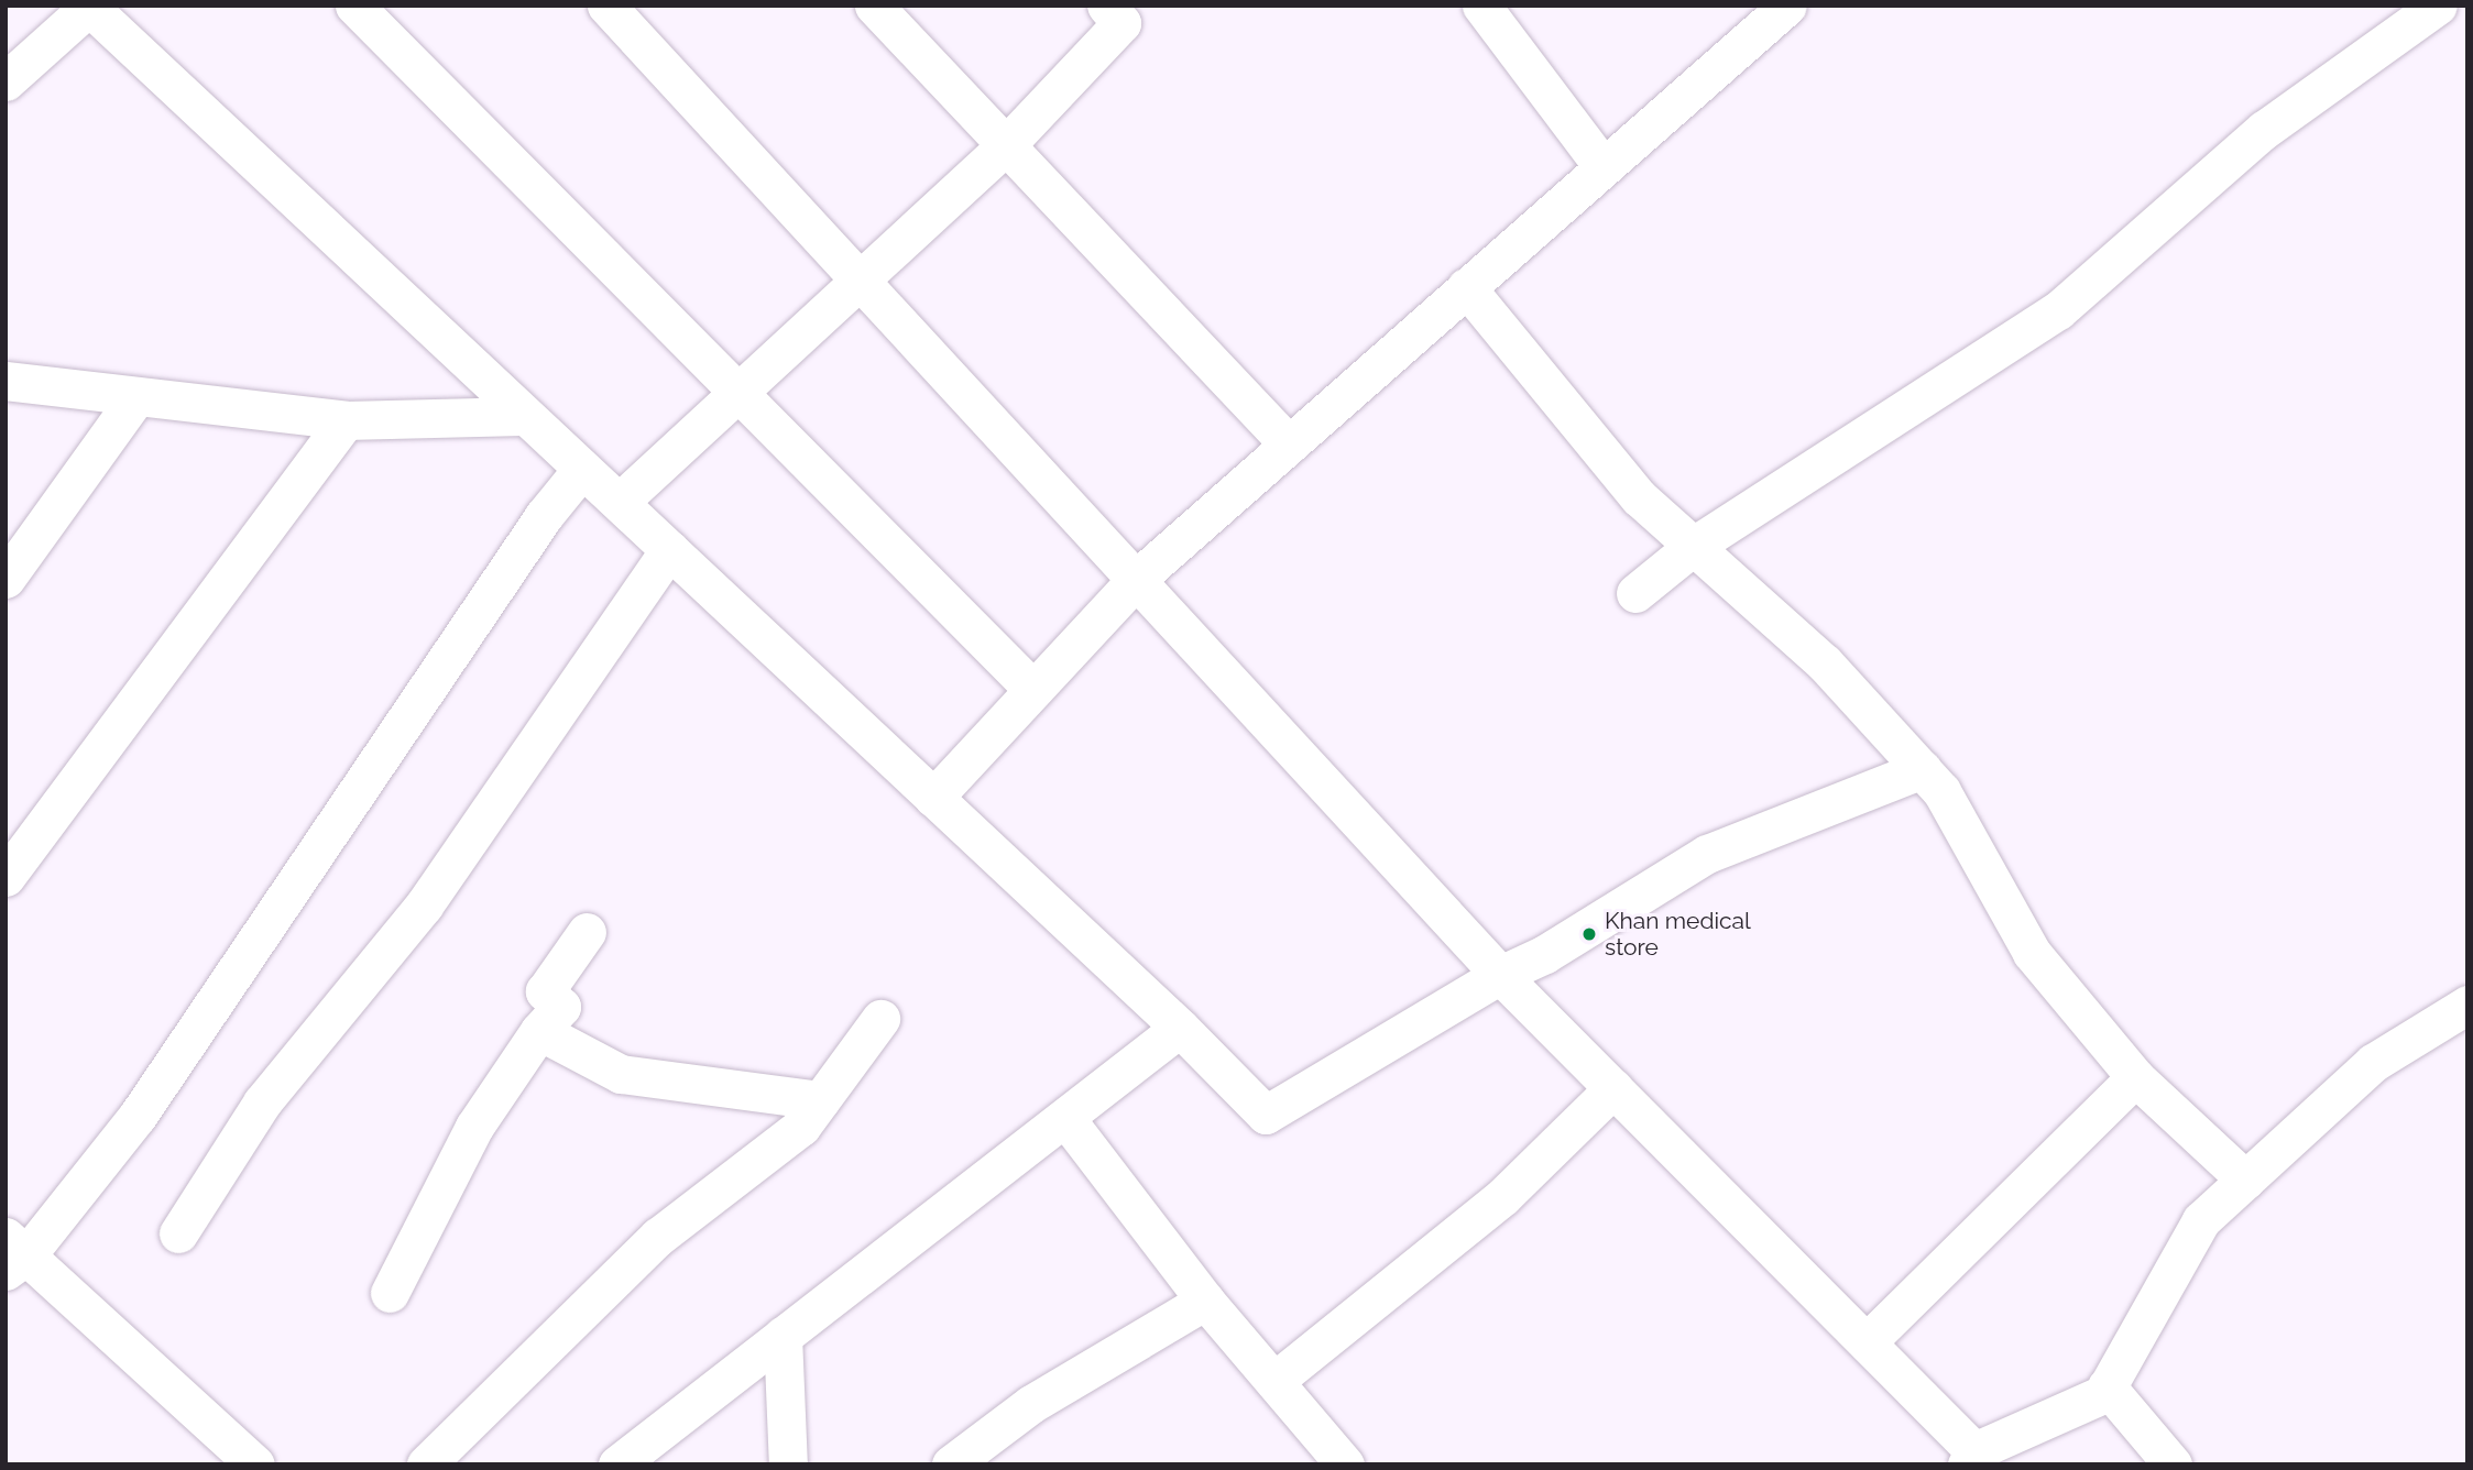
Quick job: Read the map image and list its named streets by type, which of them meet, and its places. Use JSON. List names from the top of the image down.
{
  "places": ["Khan medical store"]
}
